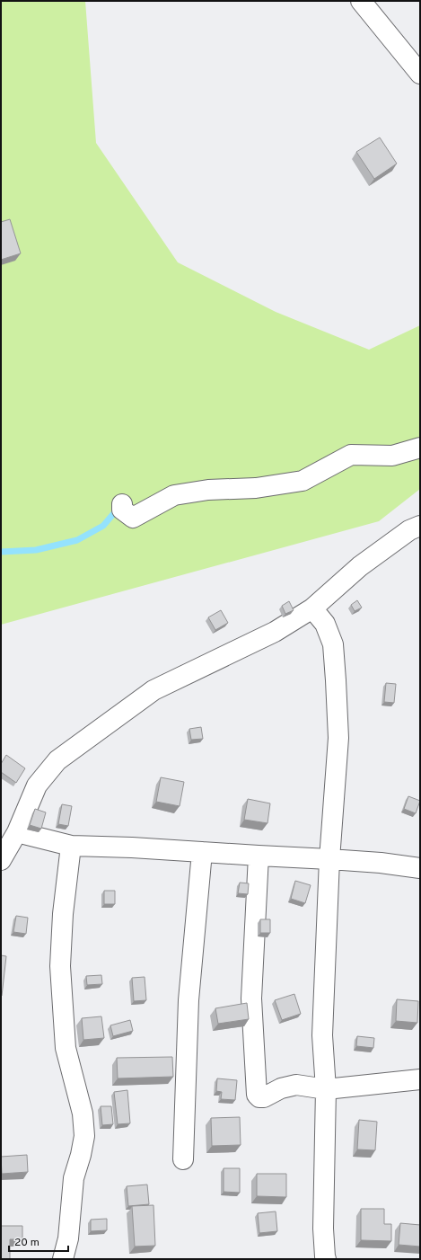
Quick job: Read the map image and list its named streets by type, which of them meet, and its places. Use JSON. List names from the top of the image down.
{
  "scale_bar": "20 m"
}
